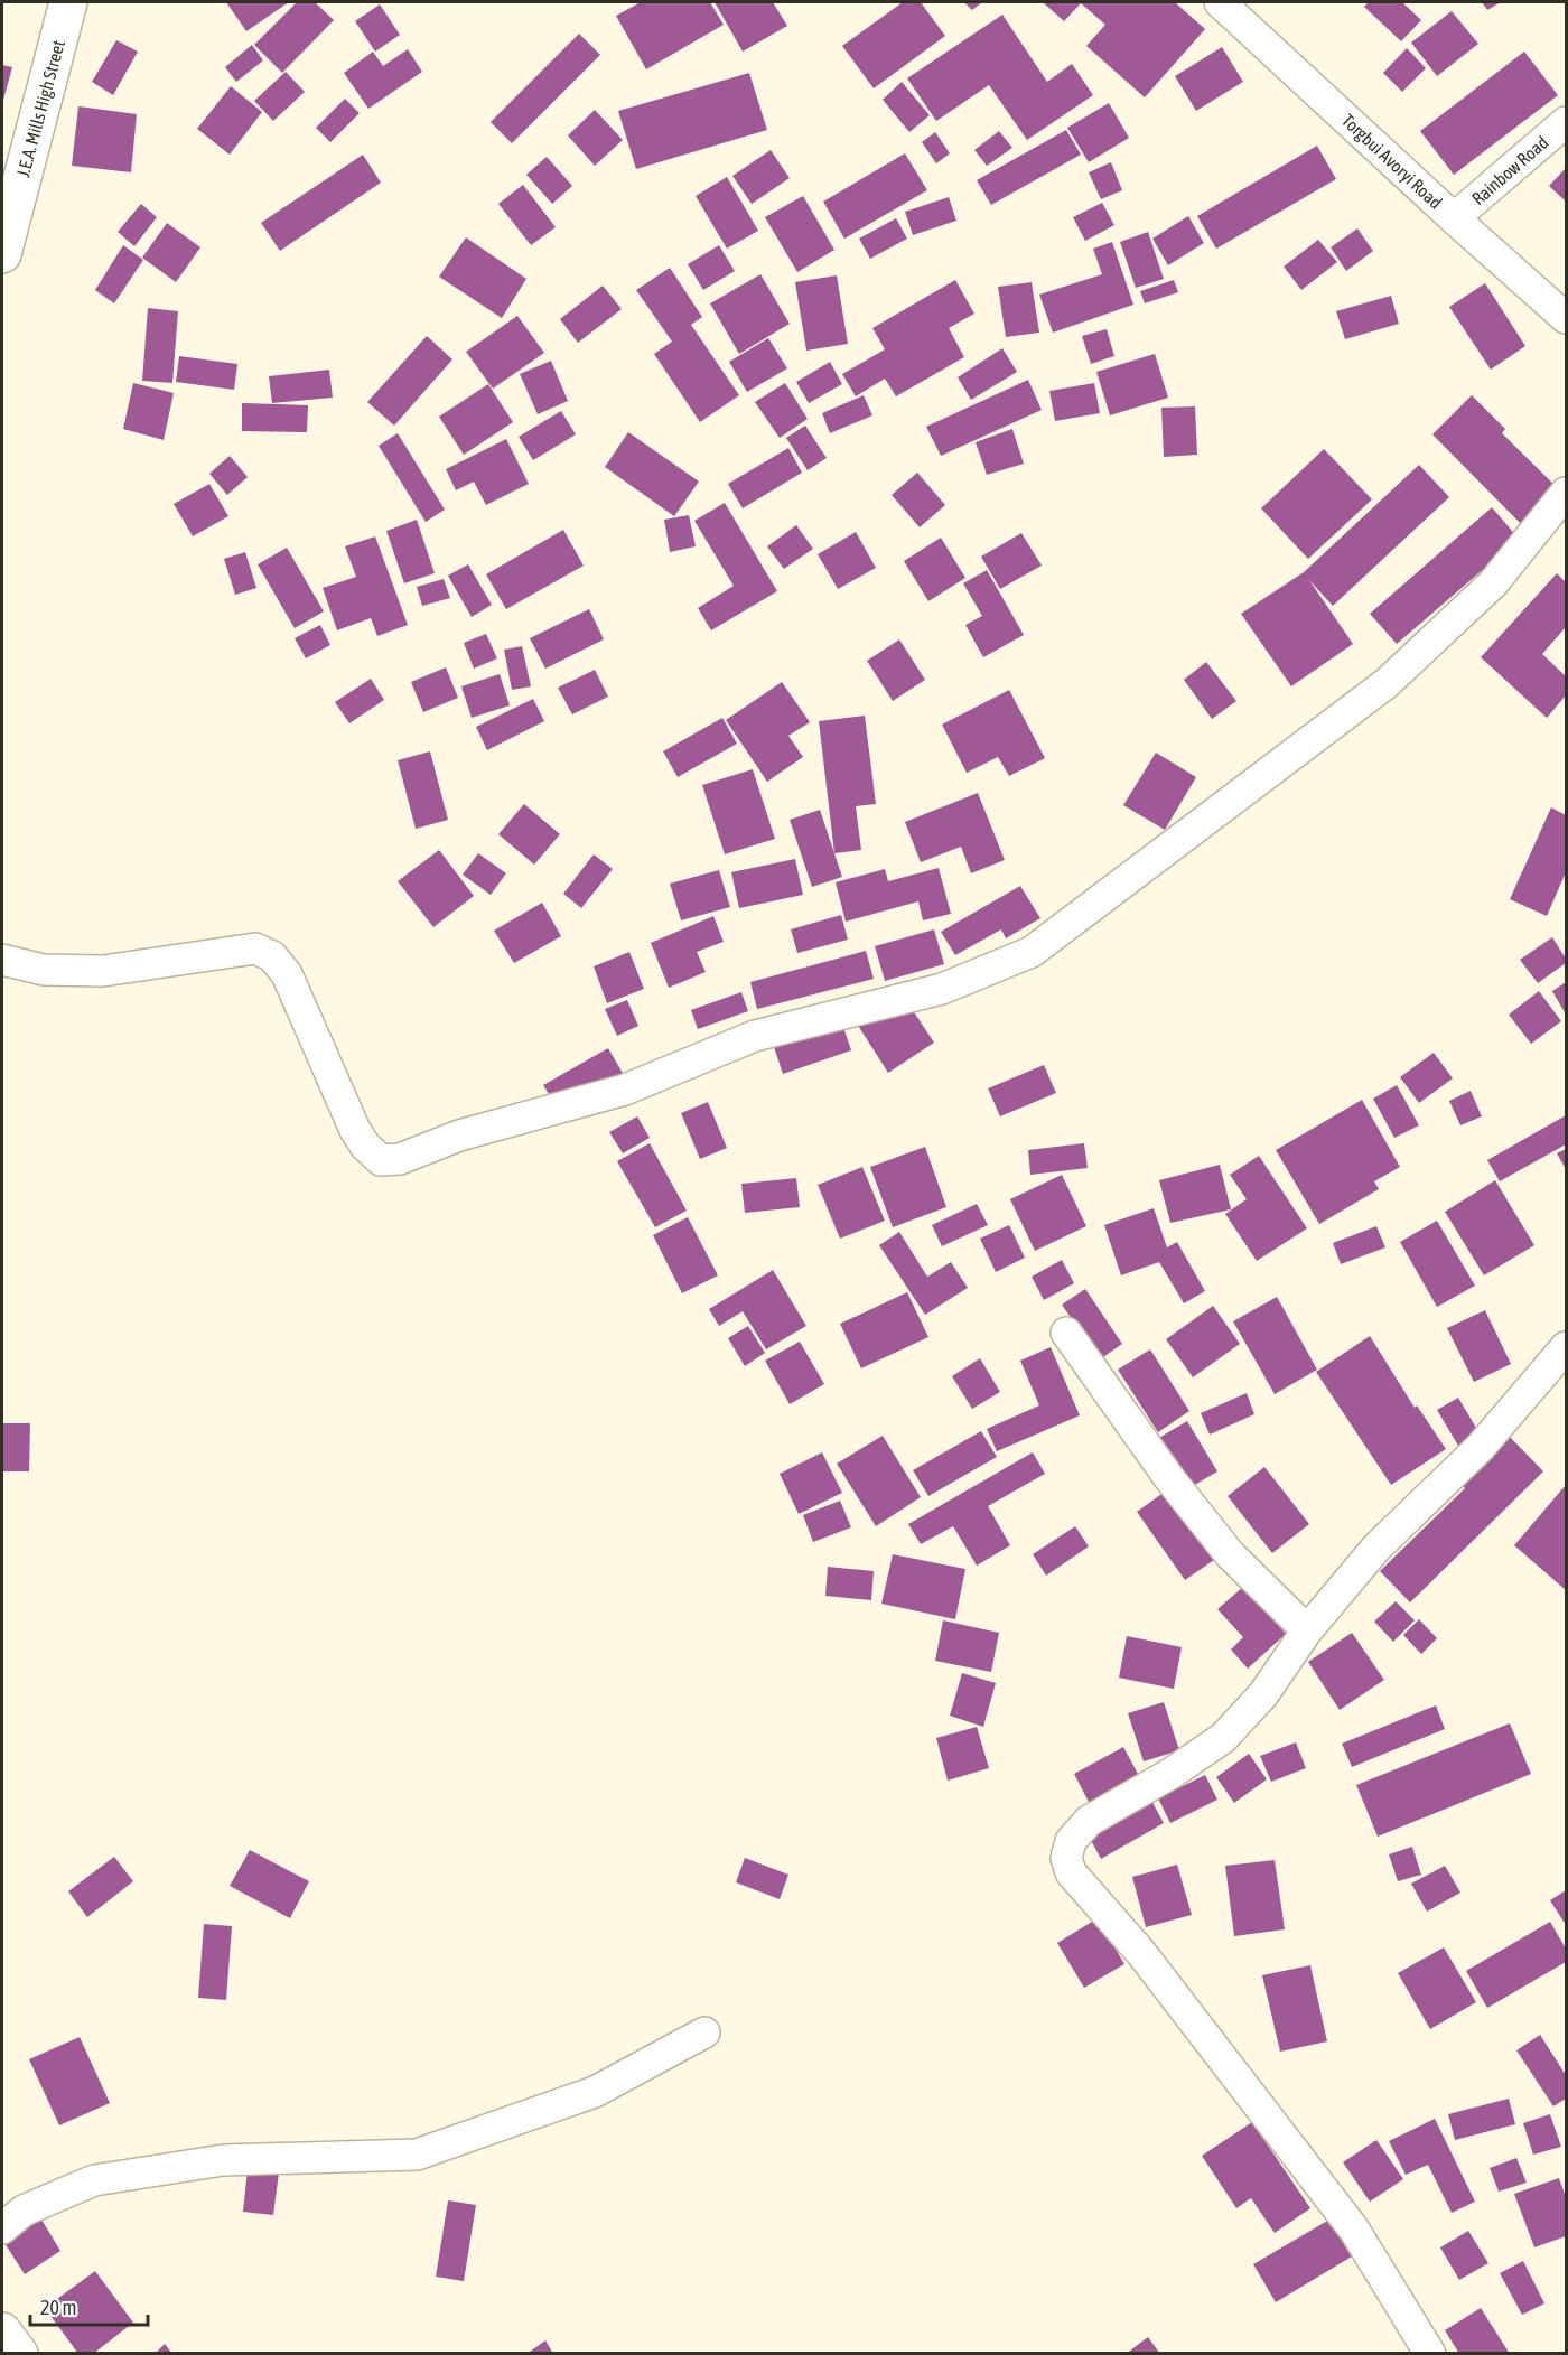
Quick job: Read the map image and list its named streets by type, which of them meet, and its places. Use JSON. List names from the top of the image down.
{
  "streets": {
    "highway": ["J.E.A. Mills High Street"],
    "street": ["Torgbui Avoryi Road", "Rainbow Road"]
  },
  "crossings": [
    ["Torgbui Avoryi Road", "Rainbow Road"]
  ],
  "scale_bar": "20 m"
}
